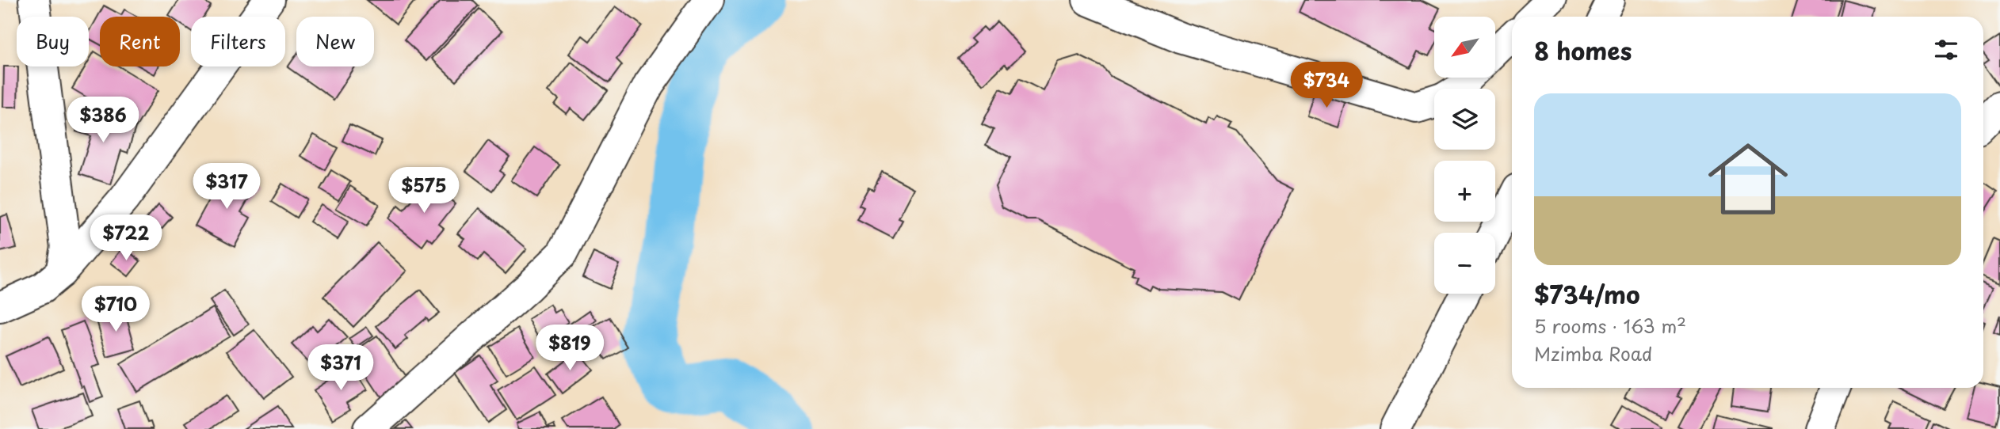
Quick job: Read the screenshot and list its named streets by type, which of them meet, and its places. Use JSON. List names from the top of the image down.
{
  "north": "bottom left",
  "page": {
    "map_buttons": ["+", "−"],
    "chip": [
      "Buy",
      "Rent",
      "Filters",
      "New"
    ],
    "heading": "8 homes",
    "price": [
      "$734",
      "$386",
      "$317",
      "$575",
      "$722",
      "$710",
      "$819",
      "$371"
    ],
    "list": [
      {
        "name": "$734/mo",
        "note": "5 rooms · 163 m² · Mzimba Road"
      }
    ]
  }
}
